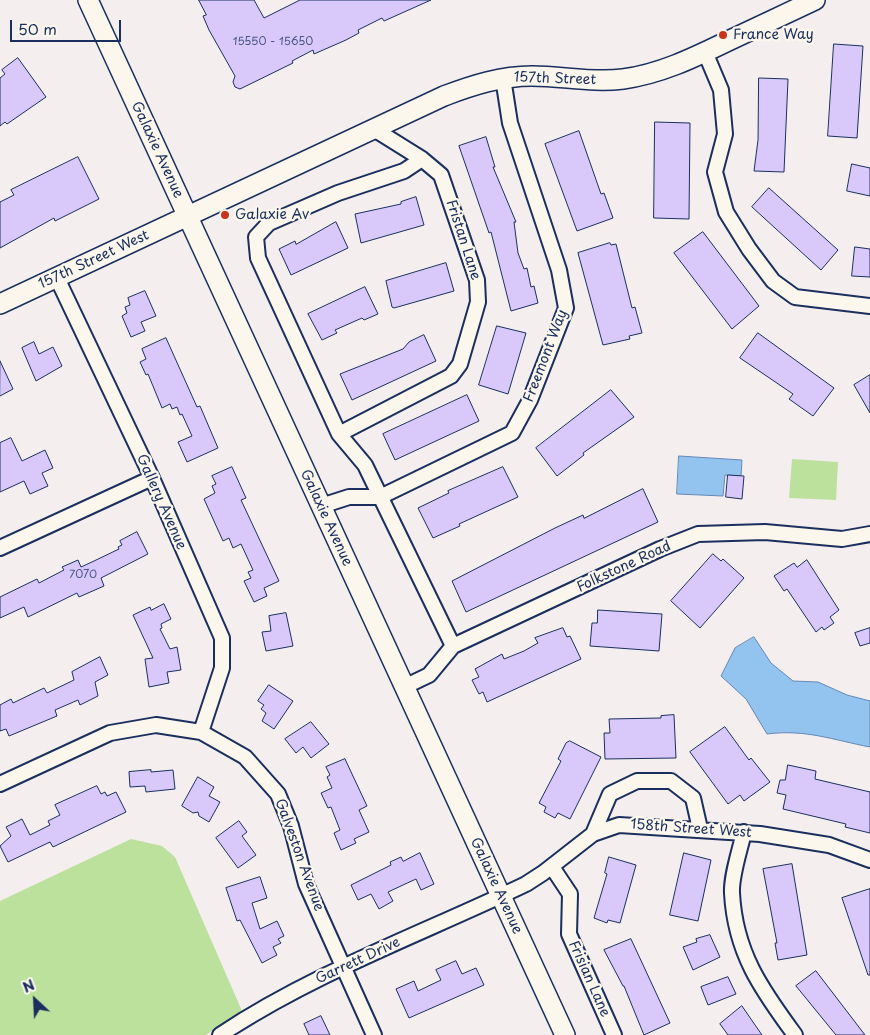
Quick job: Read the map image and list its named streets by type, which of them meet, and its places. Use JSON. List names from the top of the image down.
{
  "streets": {
    "street": [
      "157th Street",
      "Galaxie Avenue",
      "Fristan Lane",
      "157th Street West",
      "Freemont Way",
      "Gallery Avenue",
      "Folkstone Road",
      "158th Street West",
      "Galveston Avenue",
      "Garrett Drive",
      "Frisian Lane"
    ]
  },
  "crossings": [
    ["157th Street", "Galaxie Avenue"],
    ["157th Street", "Fristan Lane"],
    ["157th Street", "157th Street West"],
    ["157th Street", "Freemont Way"],
    ["Galaxie Avenue", "157th Street West"],
    ["Galaxie Avenue", "Freemont Way"],
    ["Galaxie Avenue", "Folkstone Road"],
    ["Galaxie Avenue", "158th Street West"],
    ["Galaxie Avenue", "Garrett Drive"],
    ["157th Street West", "Gallery Avenue"],
    ["Gallery Avenue", "Galveston Avenue"],
    ["158th Street West", "Garrett Drive"],
    ["158th Street West", "Frisian Lane"],
    ["Galveston Avenue", "Garrett Drive"]
  ],
  "places": ["France Way", "Galaxie Av"],
  "house_numbers": ["15550 - 15650", "7070"],
  "scale_bar": "50 m",
  "north": "top left"
}
